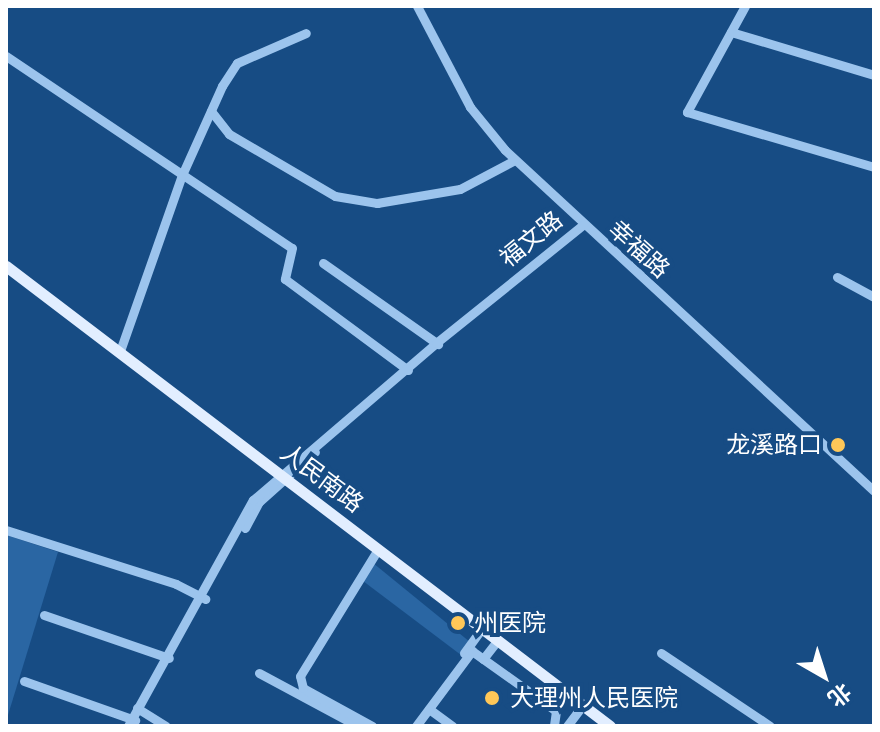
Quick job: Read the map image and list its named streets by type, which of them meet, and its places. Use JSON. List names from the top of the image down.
{
  "streets": {
    "main road": ["人民南路"],
    "street": ["福文路", "幸福路"]
  },
  "crossings": [
    ["福文路", "幸福路"],
    ["福文路", "人民南路"]
  ],
  "places": ["龙溪路口", "州医院", "大理州人民医院"],
  "north": "bottom right"
}
